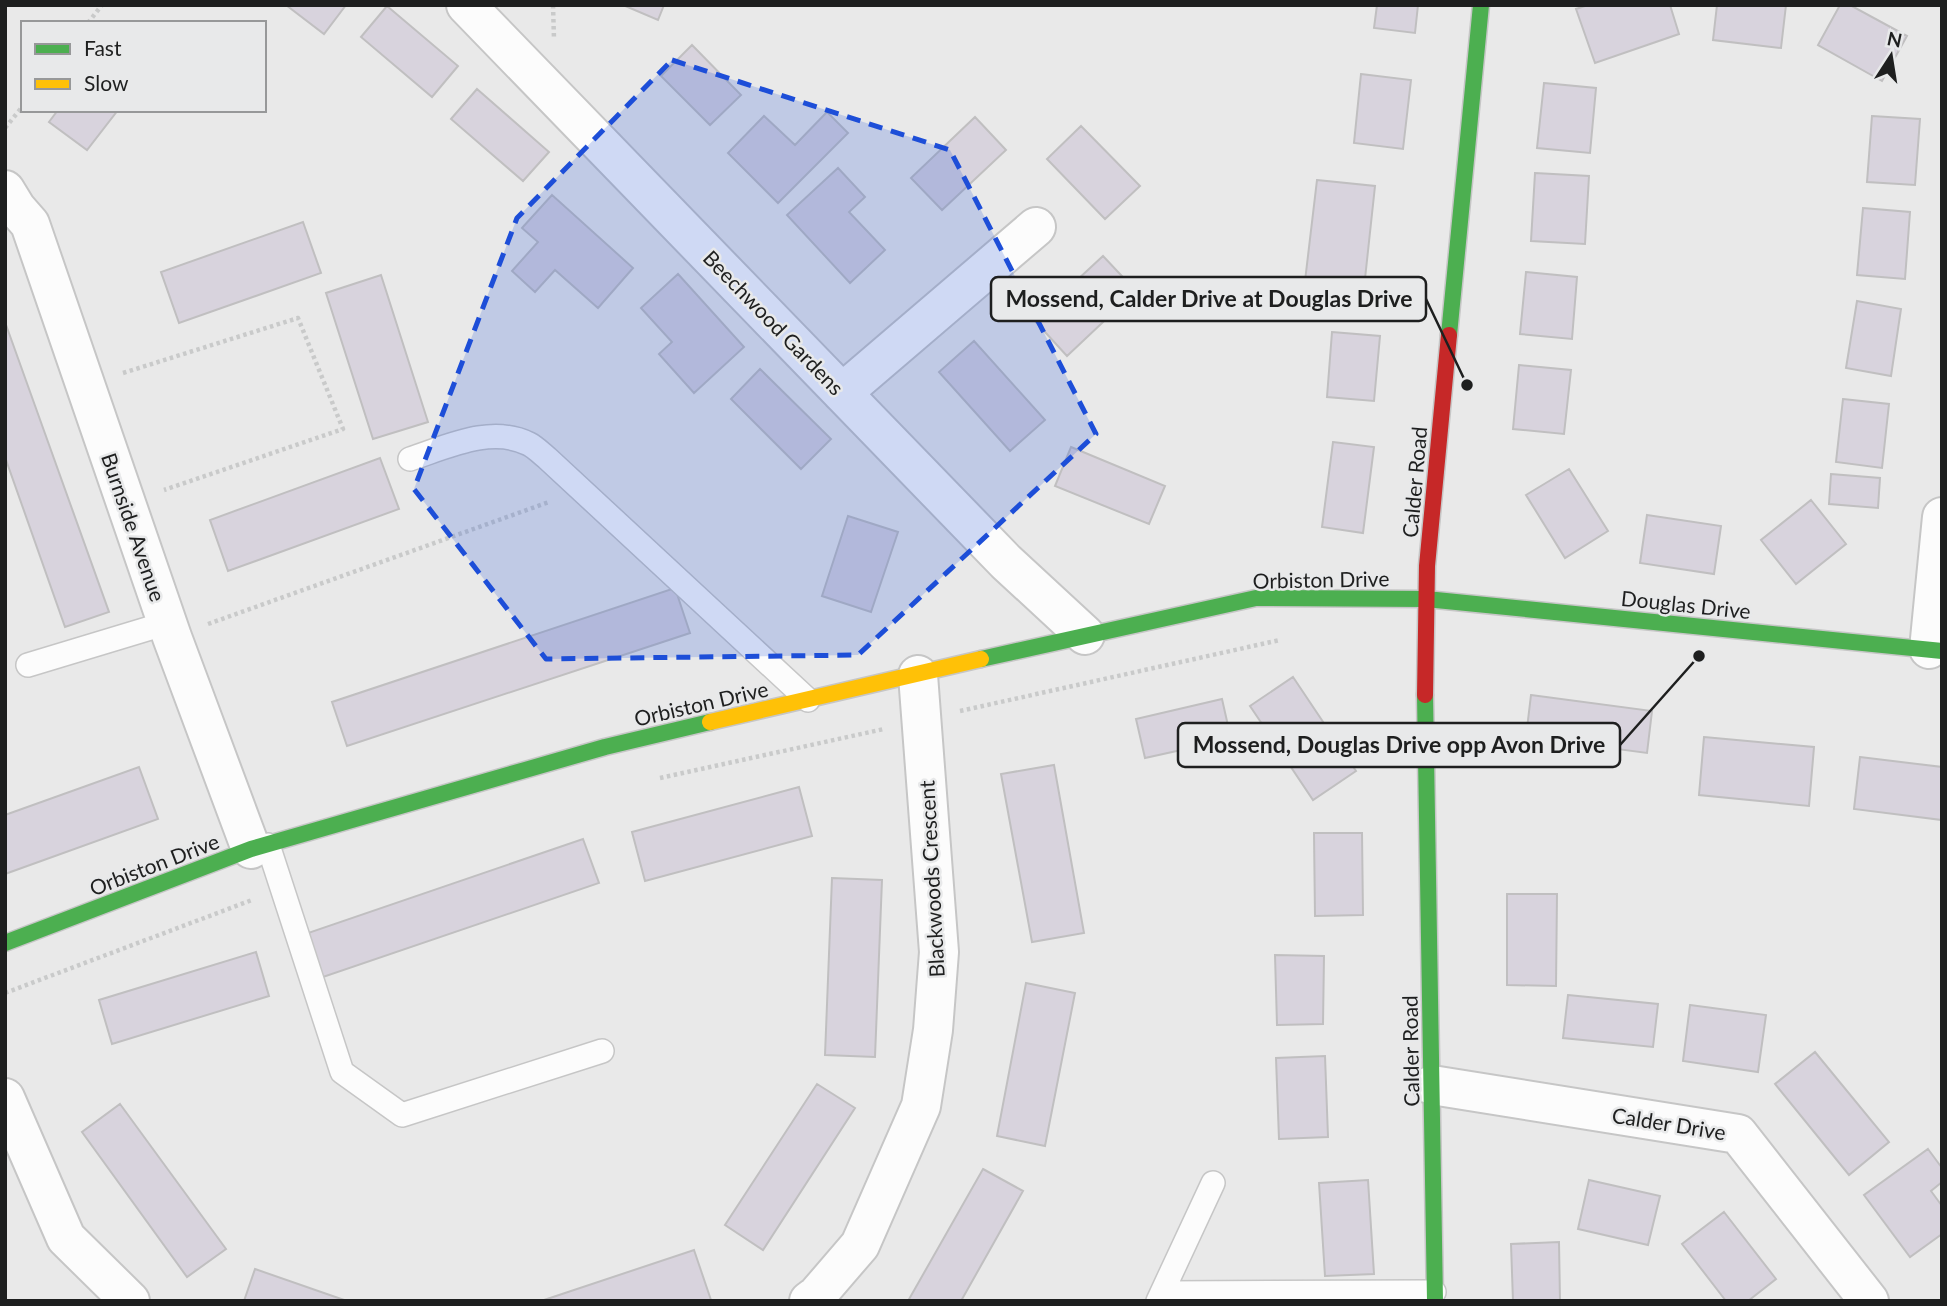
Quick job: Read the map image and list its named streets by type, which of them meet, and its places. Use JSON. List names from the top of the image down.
{
  "streets": {
    "street": [
      "Beechwood Gardens",
      "Calder Road",
      "Burnside Avenue",
      "Orbiston Drive",
      "Douglas Drive",
      "Blackwoods Crescent",
      "Calder Drive"
    ]
  },
  "crossings": [
    ["Beechwood Gardens", "Orbiston Drive"],
    ["Calder Road", "Orbiston Drive"],
    ["Calder Road", "Douglas Drive"],
    ["Calder Road", "Calder Drive"],
    ["Burnside Avenue", "Orbiston Drive"],
    ["Orbiston Drive", "Douglas Drive"],
    ["Orbiston Drive", "Blackwoods Crescent"]
  ],
  "places": ["Mossend, Calder Drive at Douglas Drive", "Mossend, Douglas Drive opp Avon Drive"],
  "legend": ["Fast", "Slow"],
  "north": "top"
}
